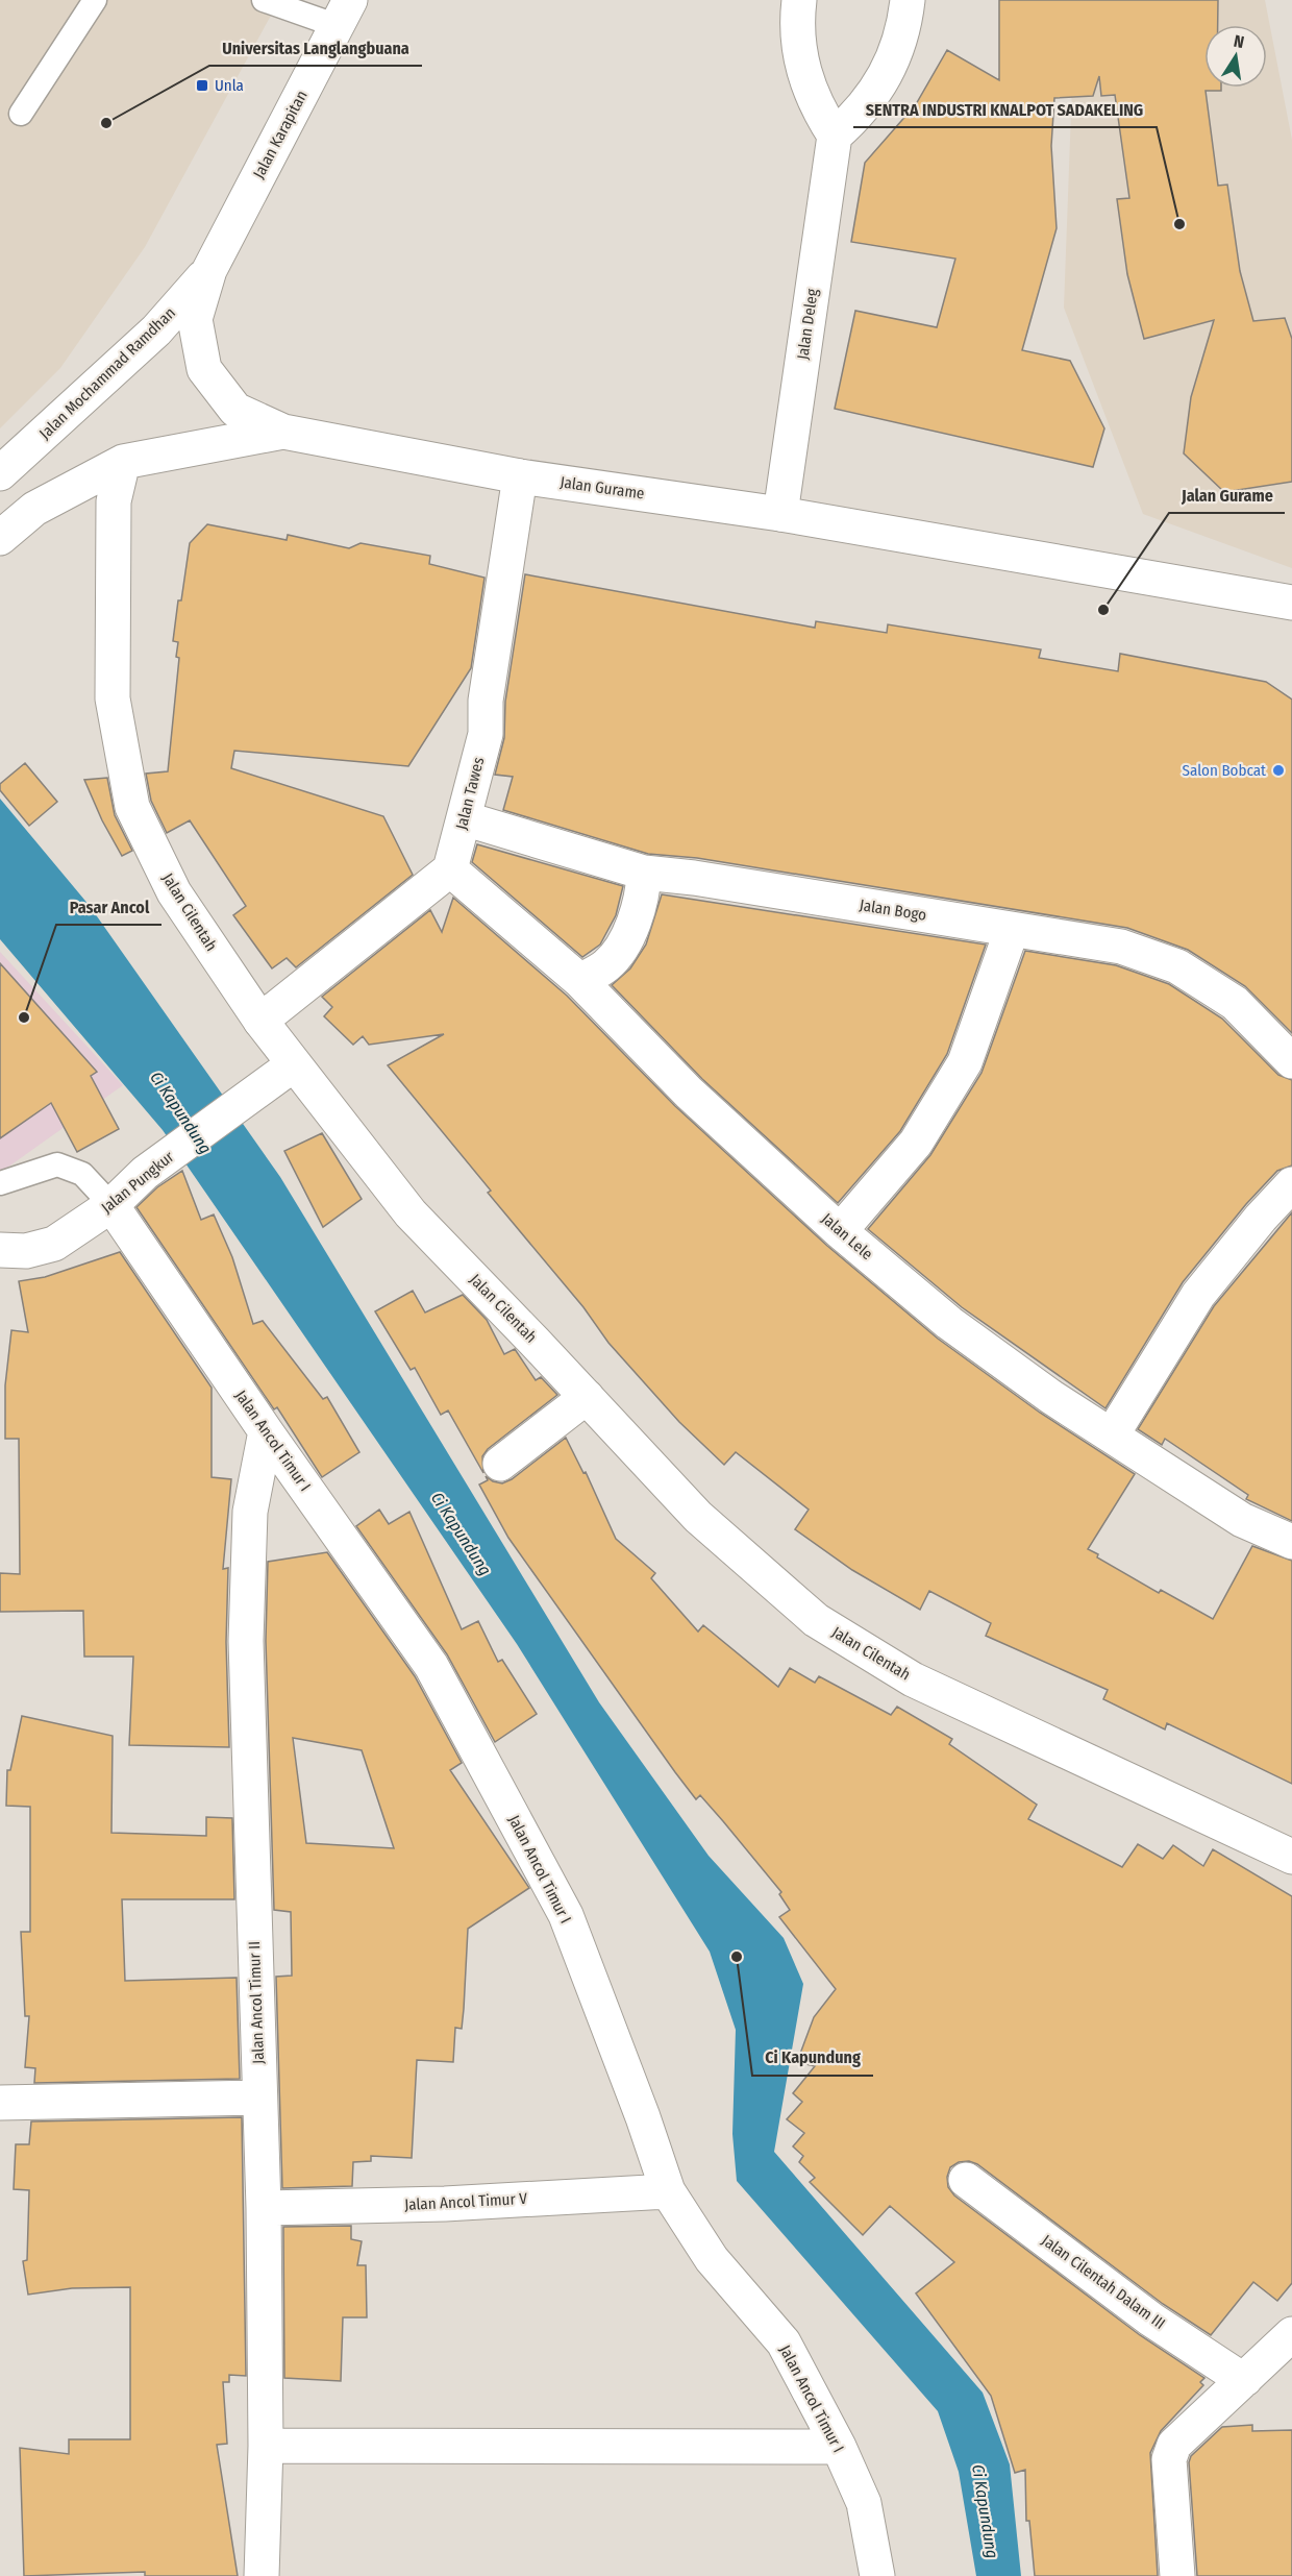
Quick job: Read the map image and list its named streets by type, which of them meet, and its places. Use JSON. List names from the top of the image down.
{
  "streets": {
    "street": [
      "Jalan Karapitan",
      "Jalan Deleg",
      "Jalan Mochammad Ramdhan",
      "Jalan Gurame",
      "Jalan Tawes",
      "Jalan Bogo",
      "Jalan Cilentah",
      "Jalan Pungkur",
      "Jalan Lele",
      "Jalan Ancol Timur I",
      "Jalan Ancol Timur II",
      "Jalan Ancol Timur V",
      "Jalan Cilentah Dalam III"
    ]
  },
  "crossings": [
    ["Jalan Karapitan", "Jalan Mochammad Ramdhan"],
    ["Jalan Deleg", "Jalan Gurame"],
    ["Jalan Gurame", "Jalan Tawes"],
    ["Jalan Tawes", "Jalan Bogo"],
    ["Jalan Tawes", "Jalan Lele"],
    ["Jalan Cilentah", "Jalan Pungkur"],
    ["Jalan Pungkur", "Jalan Ancol Timur I"],
    ["Jalan Ancol Timur I", "Jalan Ancol Timur II"],
    ["Jalan Ancol Timur I", "Jalan Ancol Timur V"],
    ["Jalan Ancol Timur II", "Jalan Ancol Timur V"]
  ],
  "water": ["Ci Kapundung"],
  "places": {
    "transit": ["Unla"],
    "other": [
      "Universitas Langlangbuana",
      "SENTRA INDUSTRI KNALPOT SADAKELING",
      "Jalan Gurame",
      "Salon Bobcat",
      "Pasar Ancol",
      "Ci Kapundung"
    ]
  },
  "north": "top"
}
